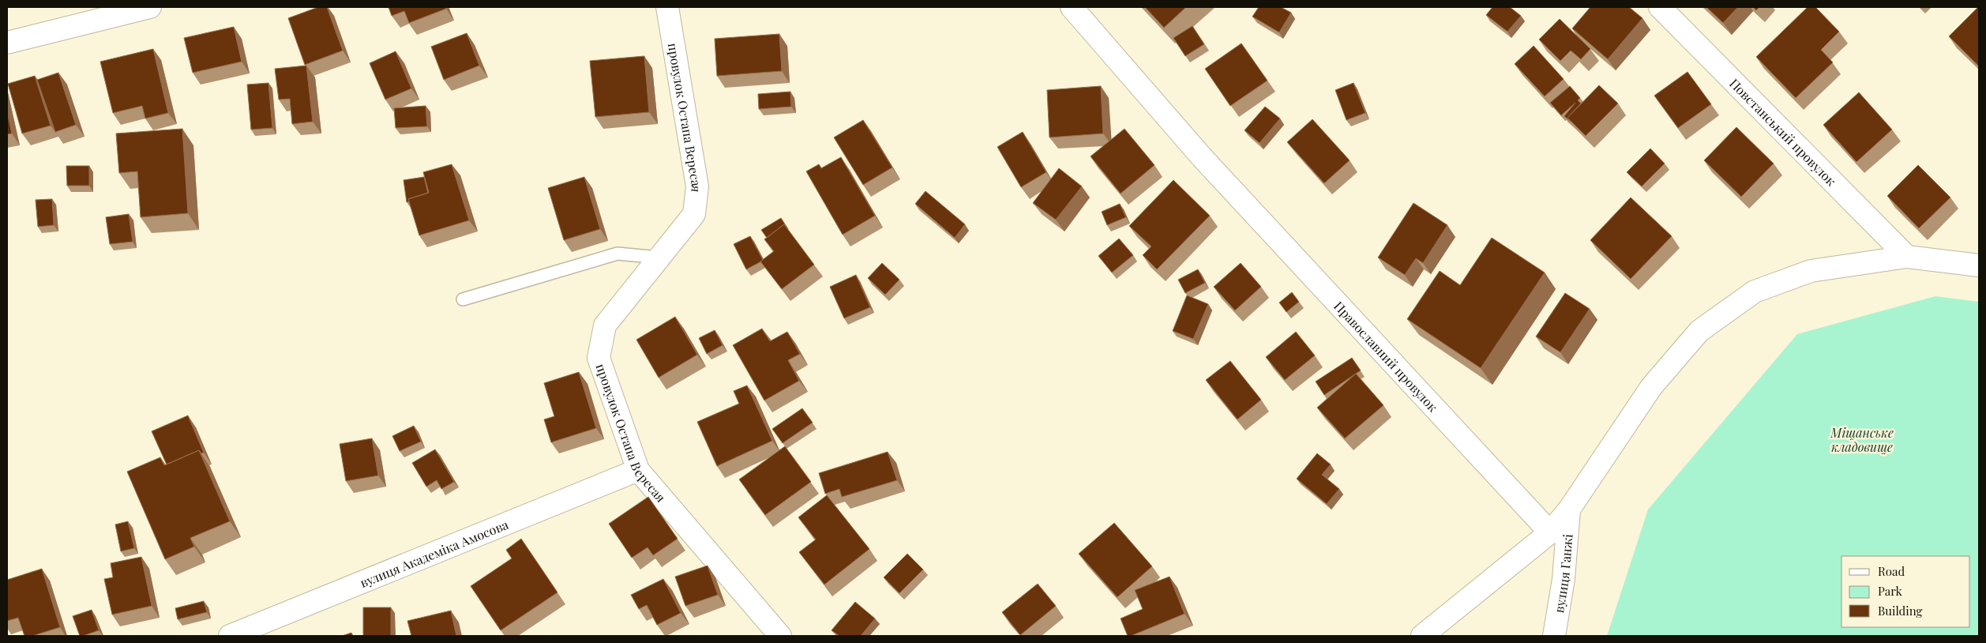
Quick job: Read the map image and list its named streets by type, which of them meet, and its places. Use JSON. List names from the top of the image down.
{
  "streets": {
    "street": [
      "провулок Остапа Вересая",
      "Повстанський провулок",
      "Православний провулок",
      "вулиця Академіка Амосова",
      "вулиця Ганжі"
    ]
  },
  "crossings": [
    ["провулок Остапа Вересая", "вулиця Академіка Амосова"]
  ],
  "parks": ["Міщанське кладовище"],
  "legend": ["Road", "Park", "Building"]
}
